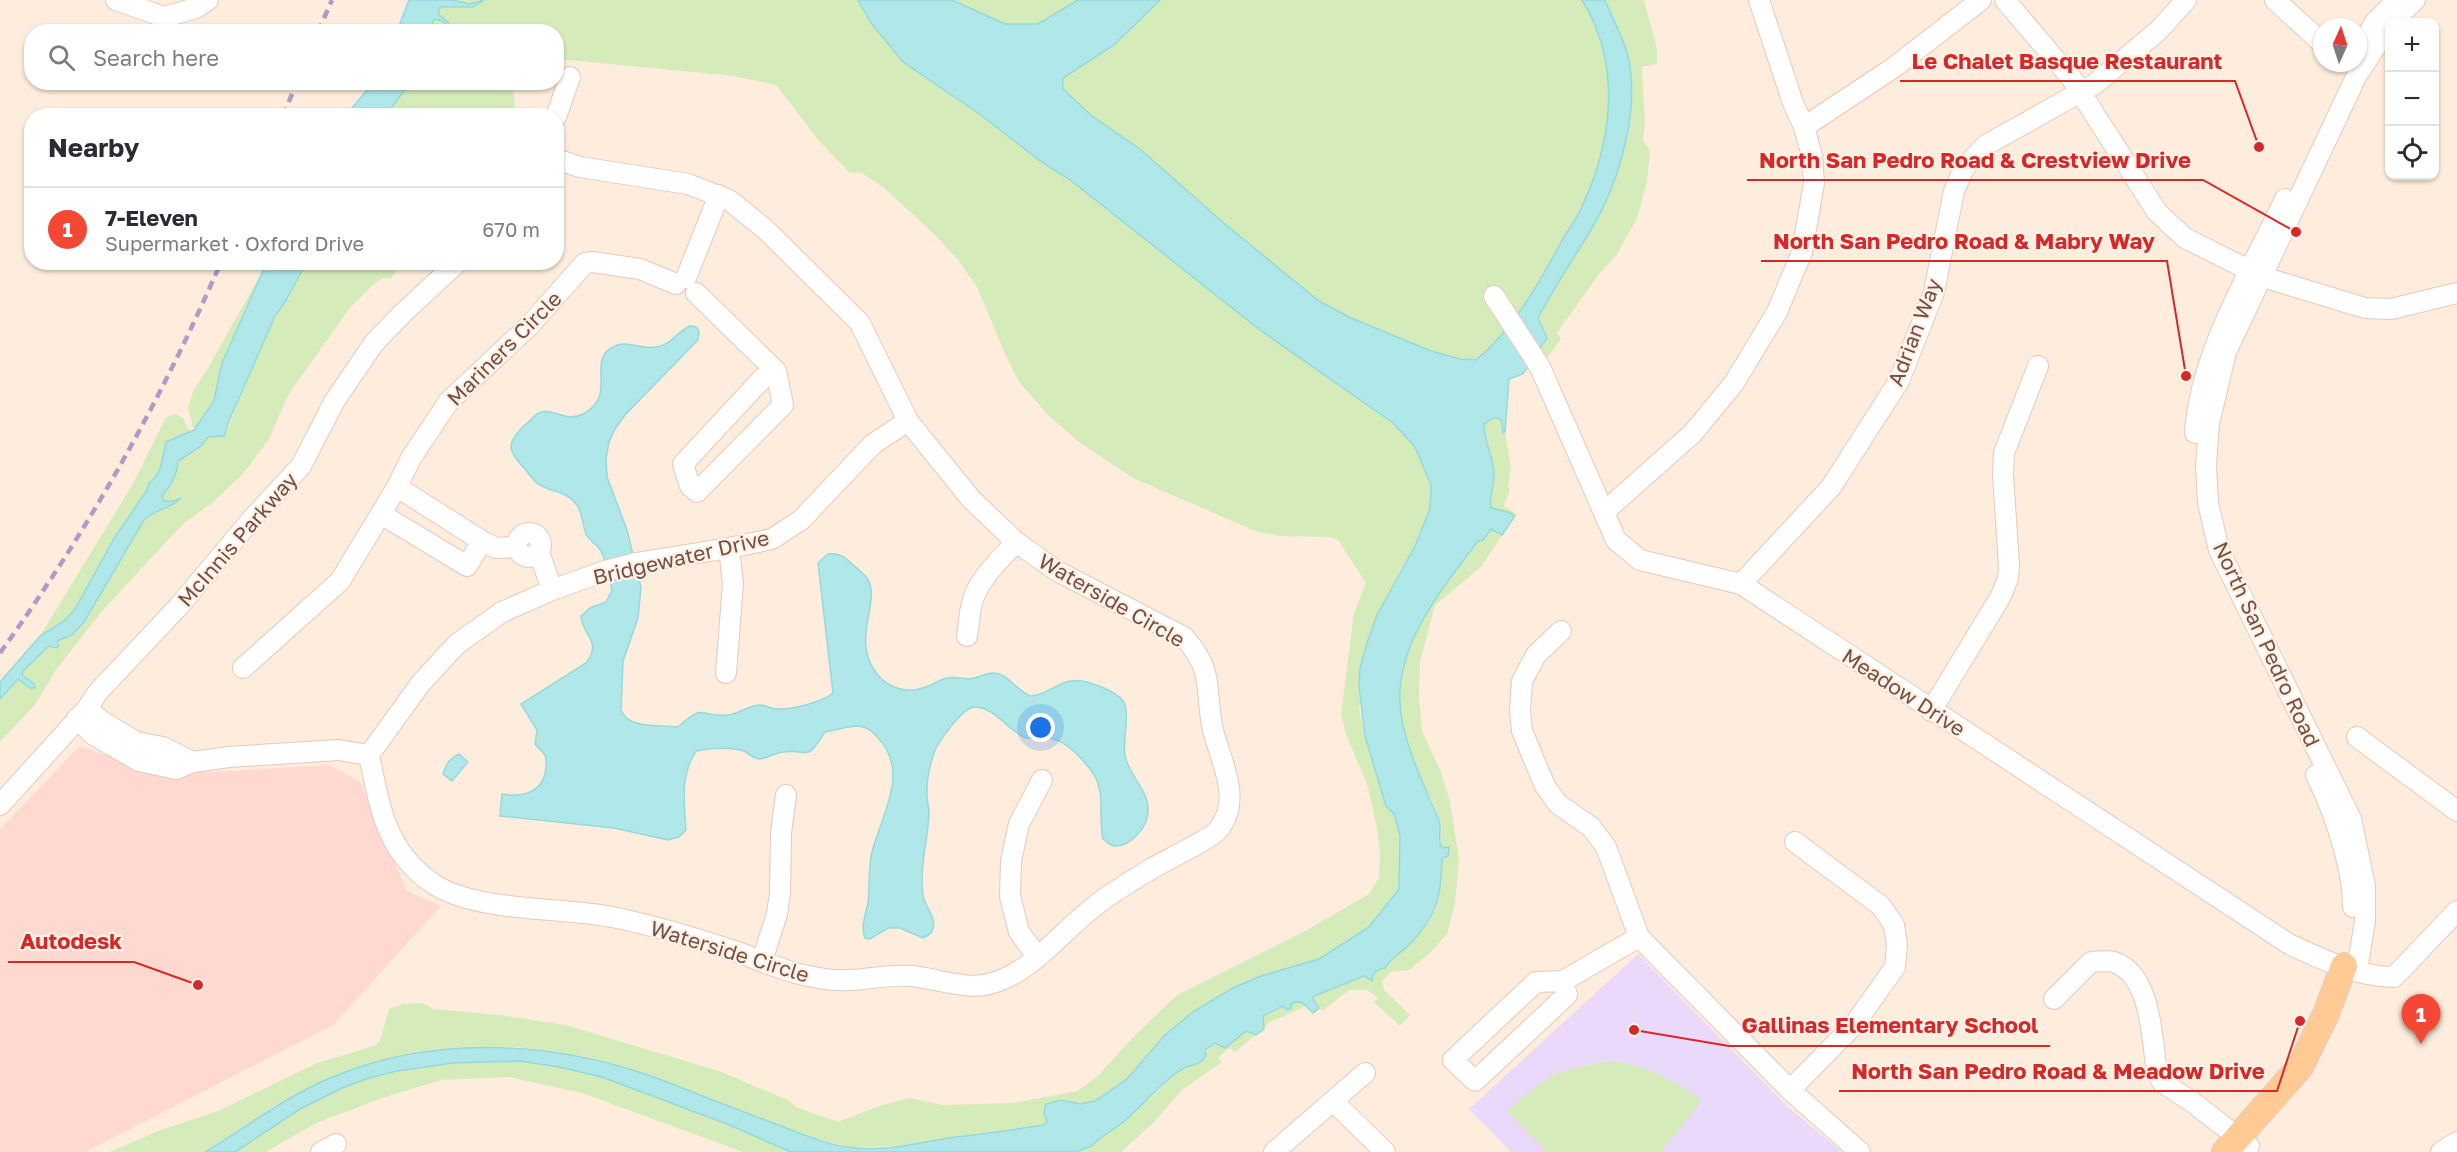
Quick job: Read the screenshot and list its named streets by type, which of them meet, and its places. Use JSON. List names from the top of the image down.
{
  "streets": {
    "main road": ["North San Pedro Road"],
    "street": [
      "Adrian Way",
      "Mariners Circle",
      "McInnis Parkway",
      "Bridgewater Drive",
      "Waterside Circle",
      "Meadow Drive"
    ]
  },
  "crossings": [
    ["Adrian Way", "Meadow Drive"],
    ["Bridgewater Drive", "Waterside Circle"],
    ["North San Pedro Road", "Meadow Drive"]
  ],
  "places": [
    "Le Chalet Basque Restaurant",
    "North San Pedro Road & Crestview Drive",
    "North San Pedro Road & Mabry Way",
    "Autodesk",
    "North San Pedro Road & Meadow Drive",
    "Gallinas Elementary School"
  ],
  "north": "top",
  "page": {
    "map_buttons": ["+", "−"],
    "search": "Search here",
    "heading": "Nearby",
    "list": [
      {
        "mark": "1",
        "name": "7-Eleven",
        "note": "Supermarket · Oxford Drive",
        "value": "670 m"
      }
    ],
    "pins": "1"
  }
}
